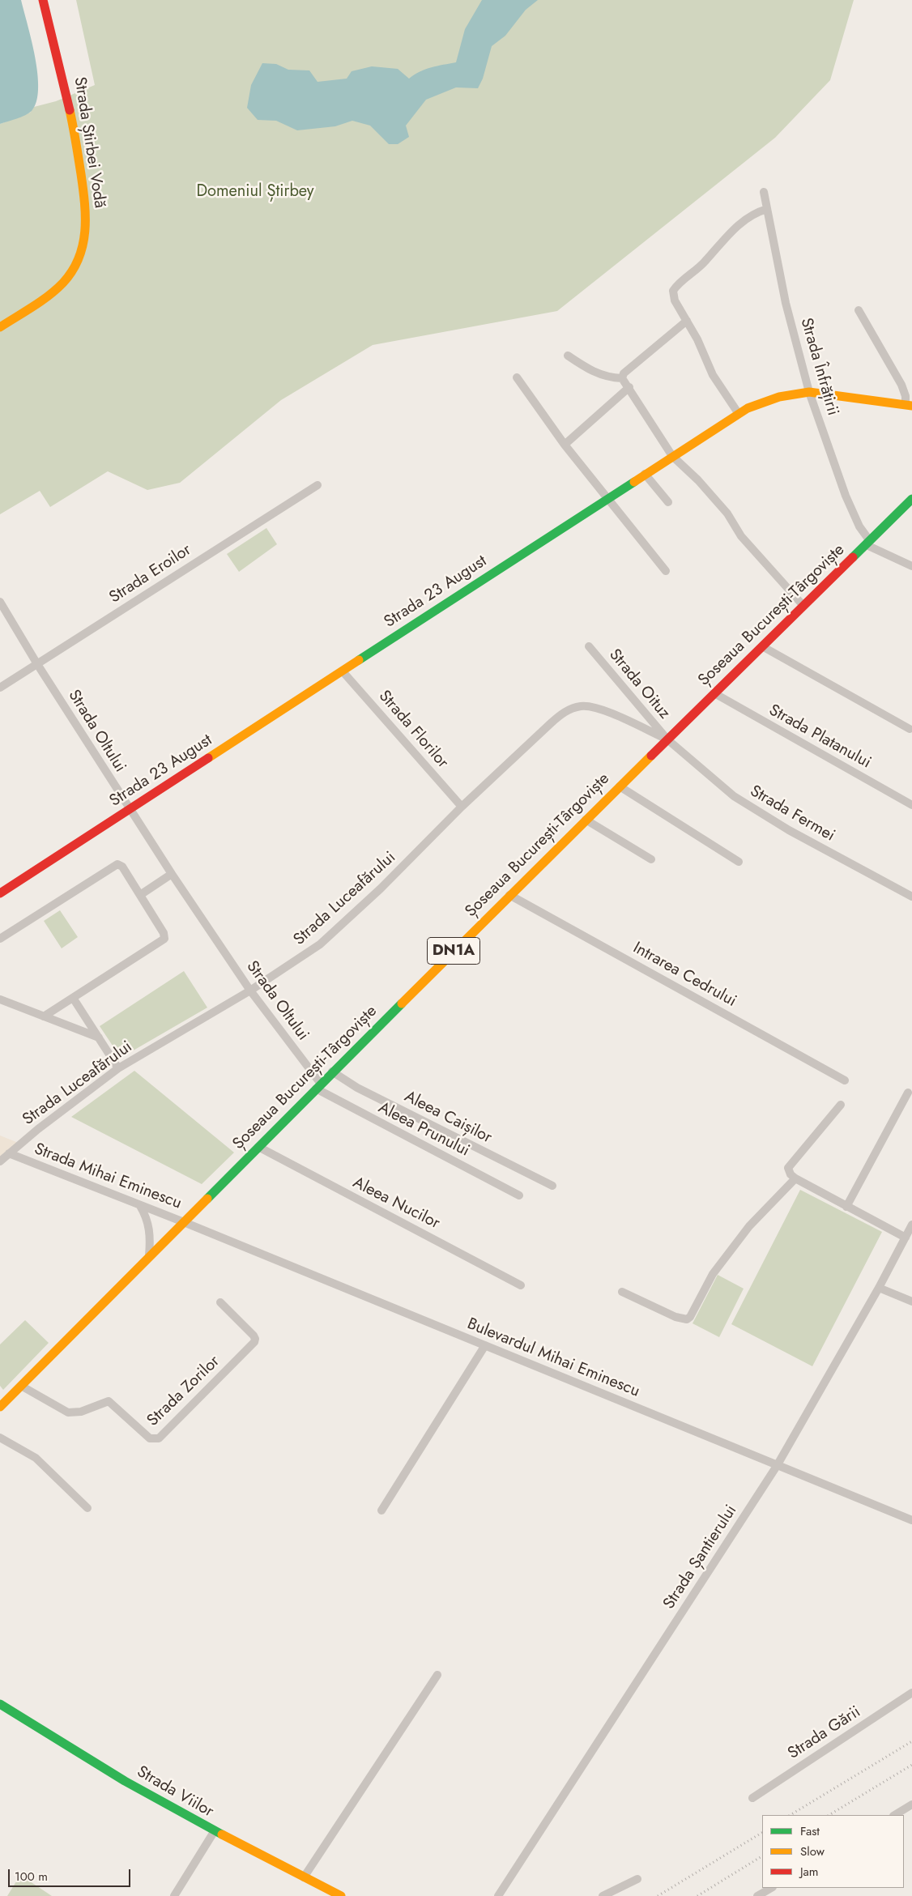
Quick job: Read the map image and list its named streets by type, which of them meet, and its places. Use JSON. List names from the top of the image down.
{
  "streets": {
    "main road": [
      "Strada Știrbei Vodă",
      "Strada 23 August",
      "Șoseaua București-Târgoviște",
      "DN1A",
      "Strada Viilor"
    ],
    "street": [
      "Strada Înfrățirii",
      "Strada Eroilor",
      "Strada Oituz",
      "Strada Florilor",
      "Strada Oltului",
      "Strada Platanului",
      "Strada Fermei",
      "Strada Luceafărului",
      "Intrarea Cedrului",
      "Aleea Caișilor",
      "Aleea Prunului",
      "Strada Mihai Eminescu",
      "Aleea Nucilor",
      "Bulevardul Mihai Eminescu",
      "Strada Zorilor",
      "Strada Șantierului",
      "Strada Gării"
    ]
  },
  "crossings": [
    ["Strada Înfrățirii", "Strada 23 August"],
    ["Strada Înfrățirii", "Șoseaua București-Târgoviște"],
    ["Strada Eroilor", "Strada Oltului"],
    ["Strada 23 August", "Strada Florilor"],
    ["Strada 23 August", "Strada Oltului"],
    ["Șoseaua București-Târgoviște", "Strada Oituz"],
    ["Șoseaua București-Târgoviște", "Strada Oltului"],
    ["Șoseaua București-Târgoviște", "Strada Platanului"],
    ["Șoseaua București-Târgoviște", "Strada Fermei"],
    ["Șoseaua București-Târgoviște", "Strada Luceafărului"],
    ["Șoseaua București-Târgoviște", "Intrarea Cedrului"],
    ["Șoseaua București-Târgoviște", "Aleea Caișilor"],
    ["Șoseaua București-Târgoviște", "Aleea Prunului"],
    ["Șoseaua București-Târgoviște", "Strada Mihai Eminescu"],
    ["Șoseaua București-Târgoviște", "Aleea Nucilor"],
    ["Șoseaua București-Târgoviște", "Bulevardul Mihai Eminescu"],
    ["Șoseaua București-Târgoviște", "Strada Zorilor"],
    ["Strada Oituz", "Strada Fermei"],
    ["Strada Oituz", "Strada Luceafărului"],
    ["Strada Florilor", "Strada Luceafărului"],
    ["Strada Oltului", "Strada Luceafărului"],
    ["Strada Oltului", "Aleea Prunului"],
    ["Strada Fermei", "Strada Luceafărului"],
    ["Strada Luceafărului", "Strada Mihai Eminescu"],
    ["Strada Mihai Eminescu", "Bulevardul Mihai Eminescu"],
    ["Bulevardul Mihai Eminescu", "Strada Șantierului"]
  ],
  "parks": ["Domeniul Știrbey"],
  "legend": ["Fast", "Slow", "Jam"],
  "scale_bar": "100 m"
}
